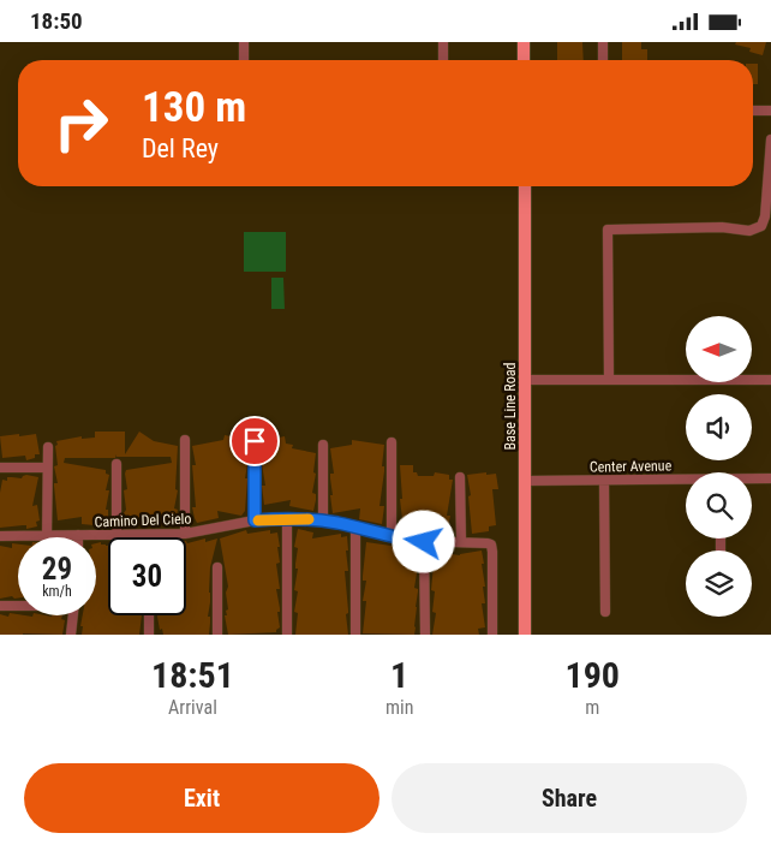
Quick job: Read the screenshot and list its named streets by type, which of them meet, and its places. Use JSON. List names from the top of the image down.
{
  "streets": {
    "main road": ["Base Line Road"],
    "street": ["Center Avenue", "Camino Del Cielo"]
  },
  "crossings": [
    ["Base Line Road", "Center Avenue"]
  ],
  "north": "left",
  "page": {
    "status": "18:50",
    "turn": ["130 m", "Del Rey"],
    "speed": "29 km/h",
    "limit": "30",
    "eta": [
      "18:51",
      "Arrival",
      "1",
      "min",
      "190",
      "m"
    ],
    "buttons": ["Exit", "Share"]
  }
}
